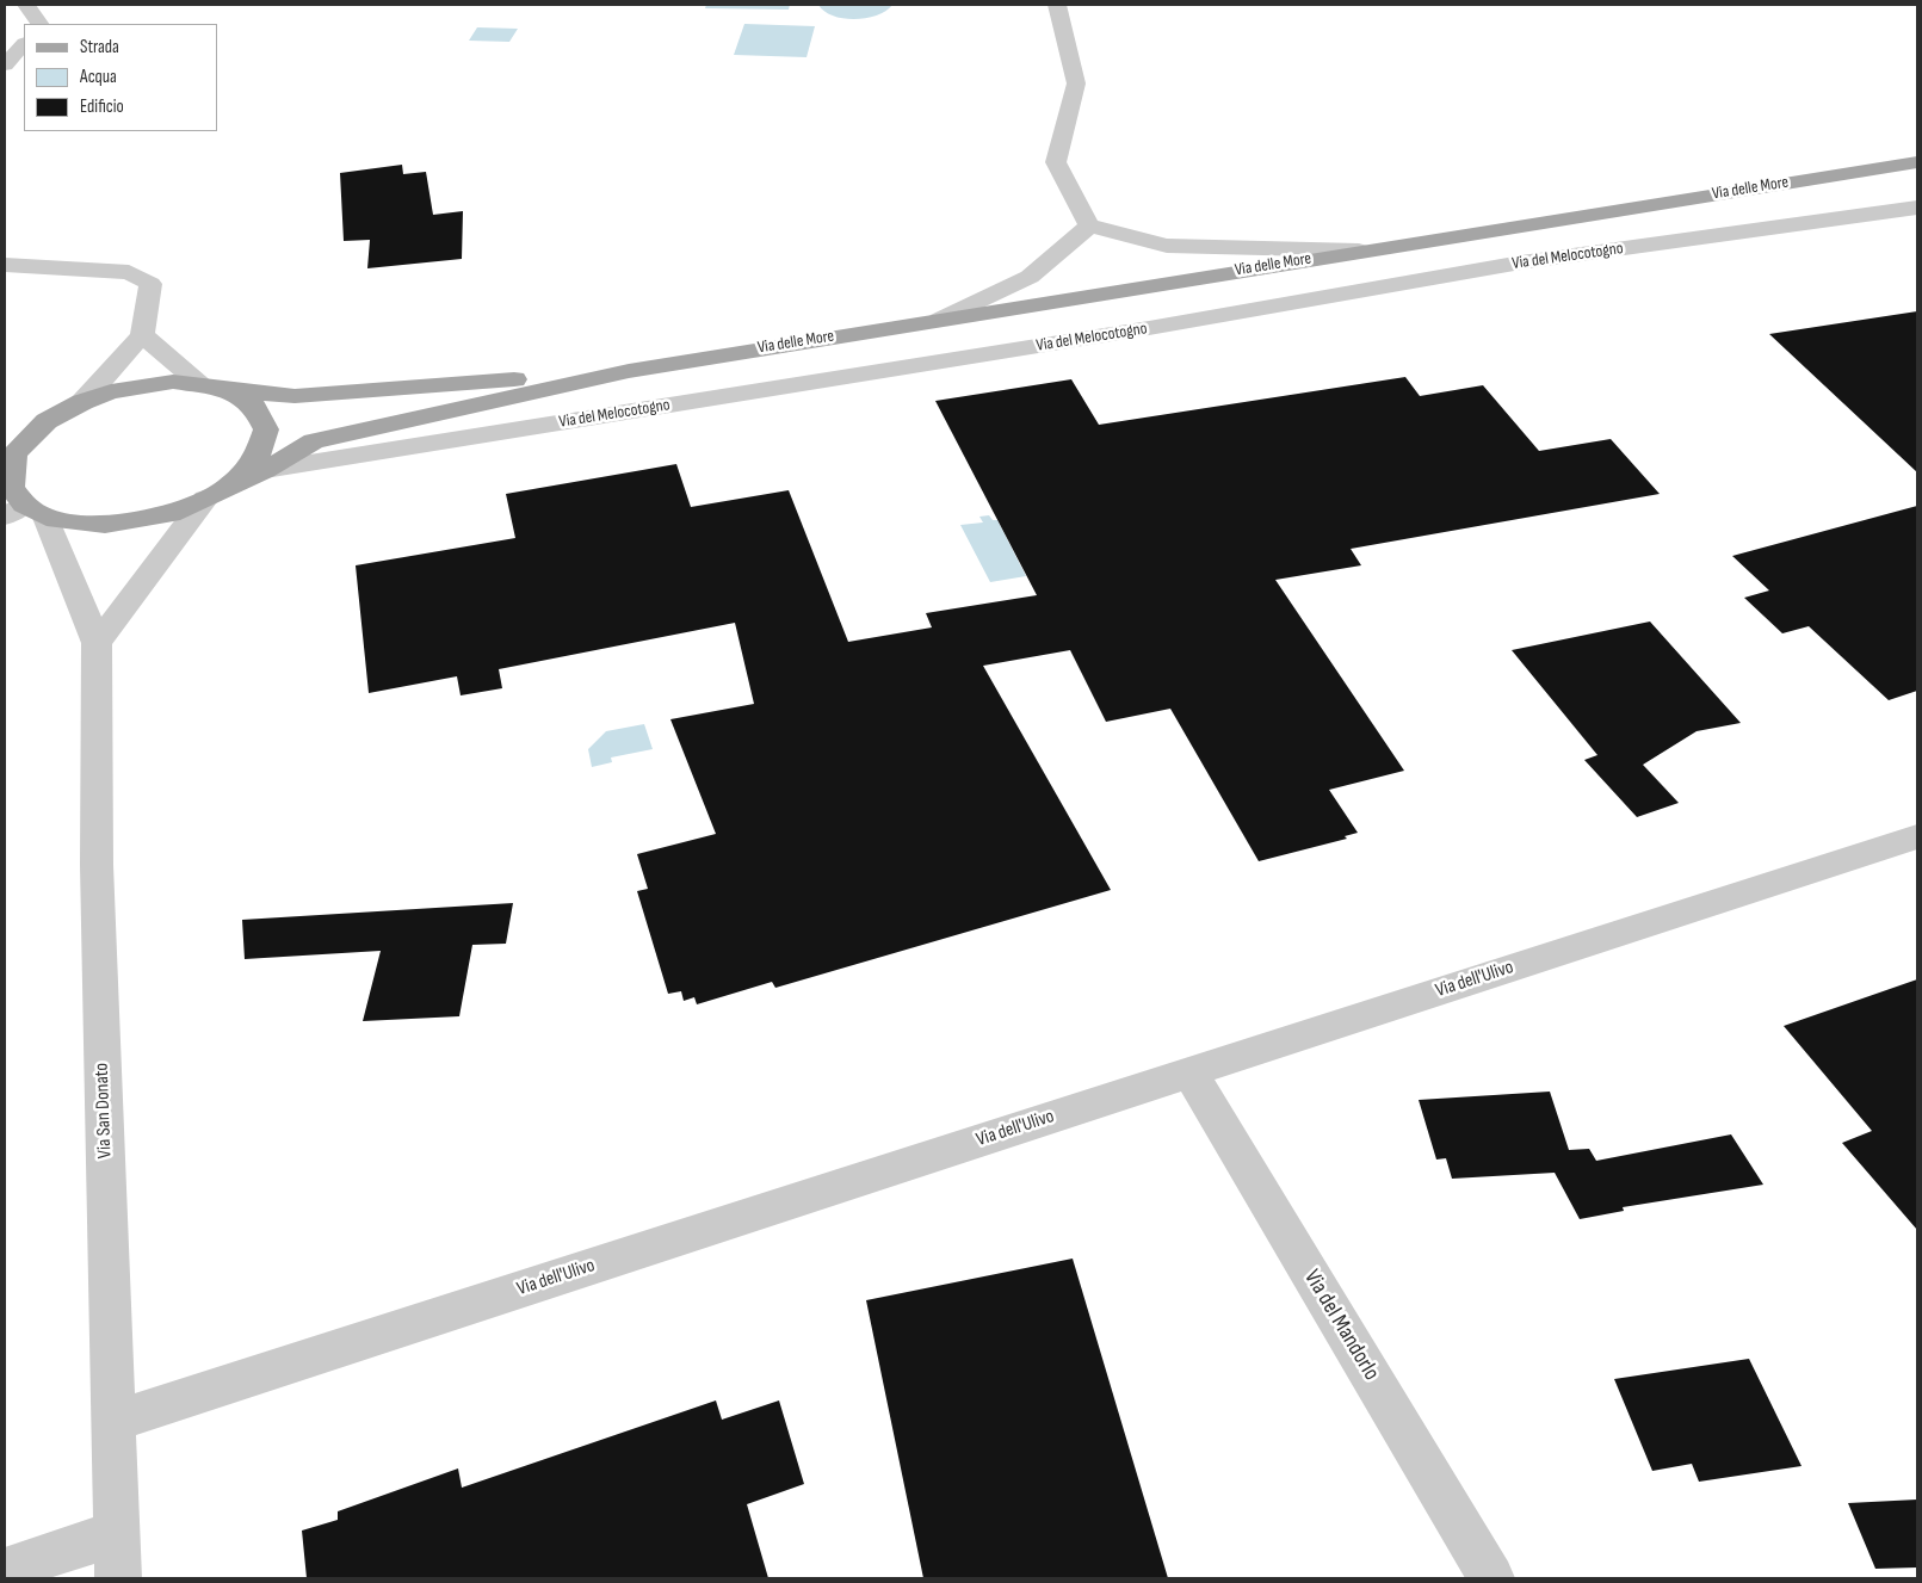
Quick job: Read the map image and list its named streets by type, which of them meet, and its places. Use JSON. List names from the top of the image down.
{
  "streets": {
    "main road": ["Via delle More"],
    "street": [
      "Via del Melocotogno",
      "Via dell'Ulivo",
      "Via San Donato",
      "Via del Mandorlo"
    ]
  },
  "crossings": [
    ["Via dell'Ulivo", "Via San Donato"],
    ["Via dell'Ulivo", "Via del Mandorlo"]
  ],
  "legend": ["Strada", "Acqua", "Edificio"]
}
